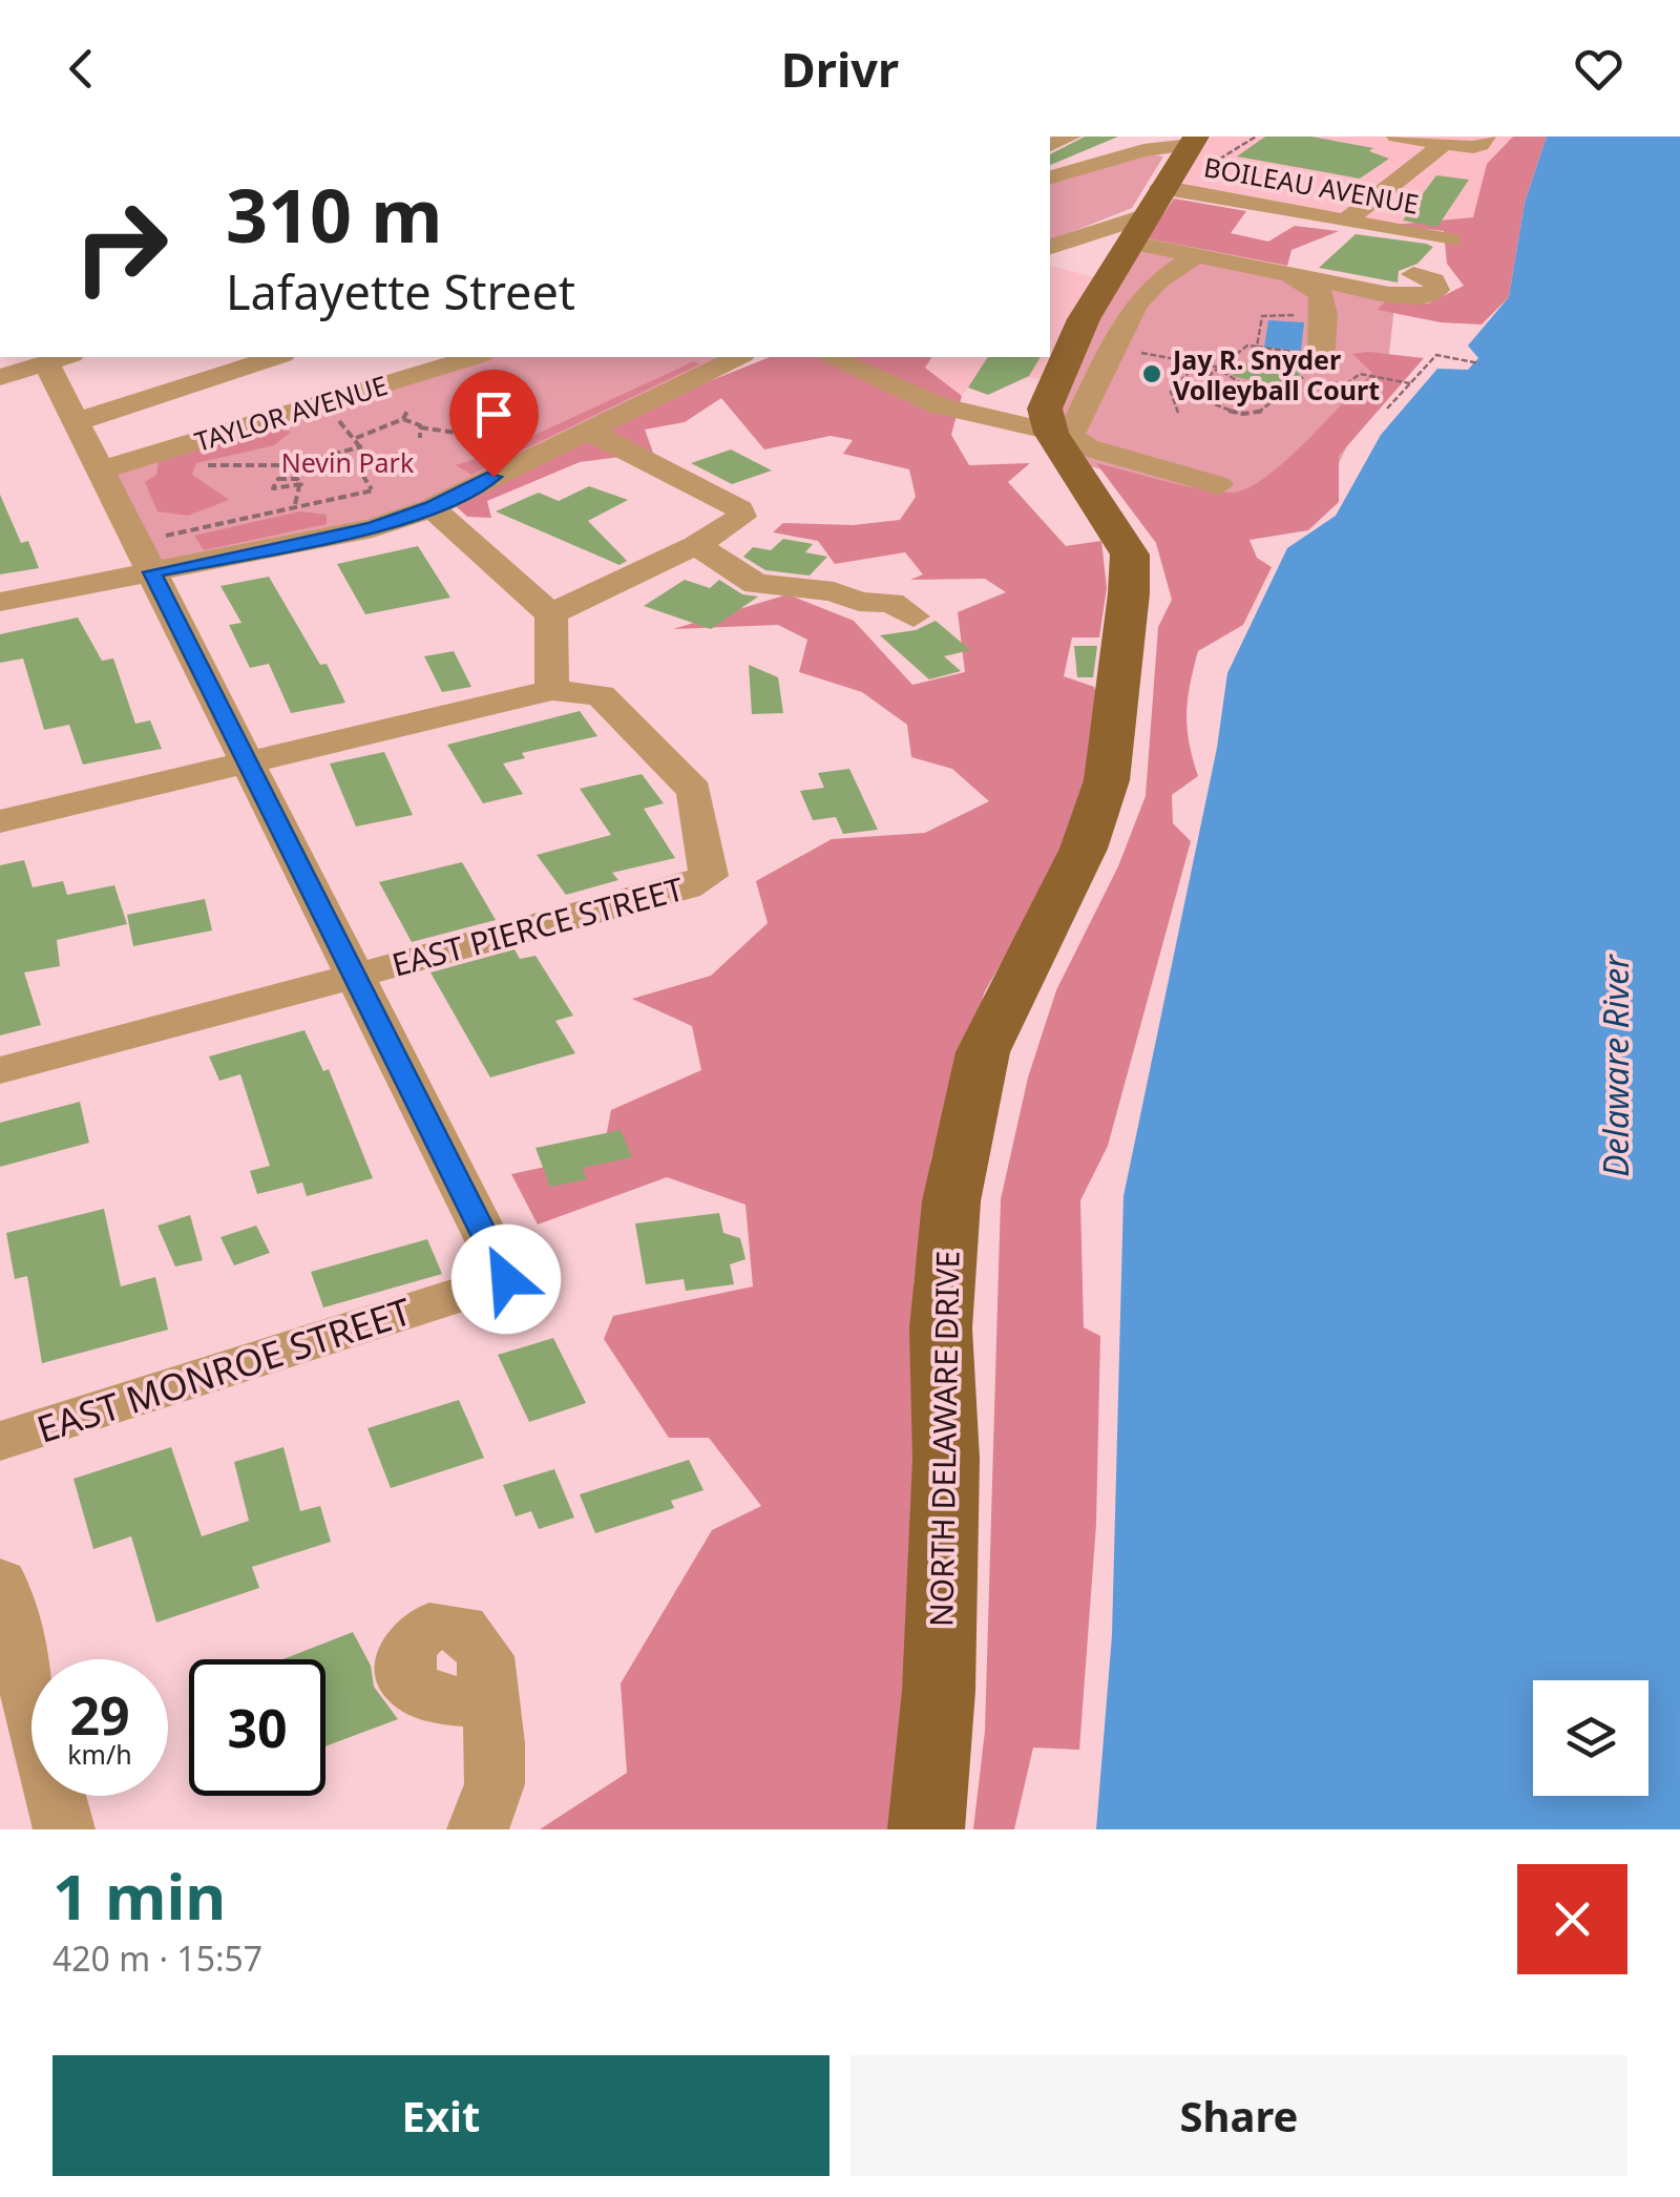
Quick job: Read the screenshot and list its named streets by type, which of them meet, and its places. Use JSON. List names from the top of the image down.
{
  "streets": {
    "main road": ["NORTH DELAWARE DRIVE"],
    "street": [
      "BOILEAU AVENUE",
      "TAYLOR AVENUE",
      "EAST PIERCE STREET",
      "EAST MONROE STREET"
    ]
  },
  "crossings": [
    ["EAST PIERCE STREET", "EAST MONROE STREET"]
  ],
  "water": ["Delaware River"],
  "parks": ["Nevin Park"],
  "places": ["Jay R. Snyder Volleyball Court"],
  "page": {
    "header": "Drivr",
    "turn": ["310 m", "Lafayette Street"],
    "speed": "29 km/h",
    "limit": "30",
    "heading": ["1 min", "420 m · 15:57"],
    "buttons": ["Exit", "Share"]
  }
}
